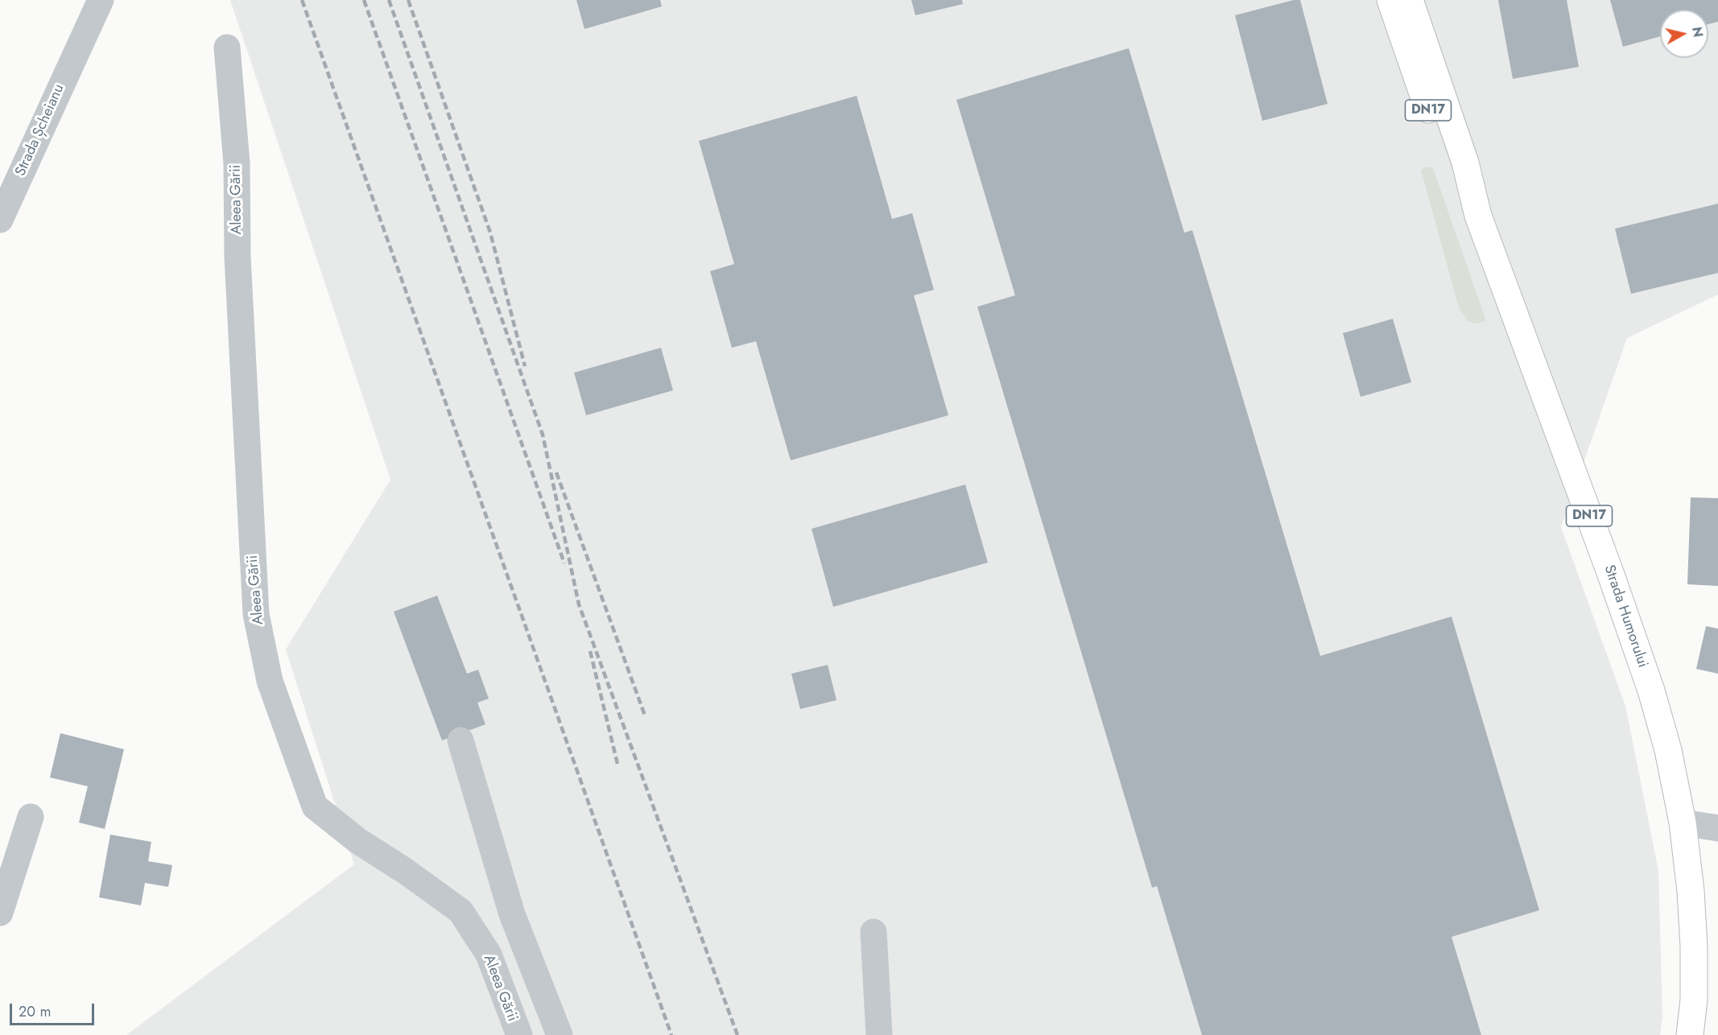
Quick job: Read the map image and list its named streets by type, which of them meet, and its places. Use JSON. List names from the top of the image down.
{
  "streets": {
    "main road": ["DN17", "Strada Humorului"],
    "street": ["Strada Șcheianu", "Aleea Gării"]
  },
  "scale_bar": "20 m",
  "north": "right"
}
